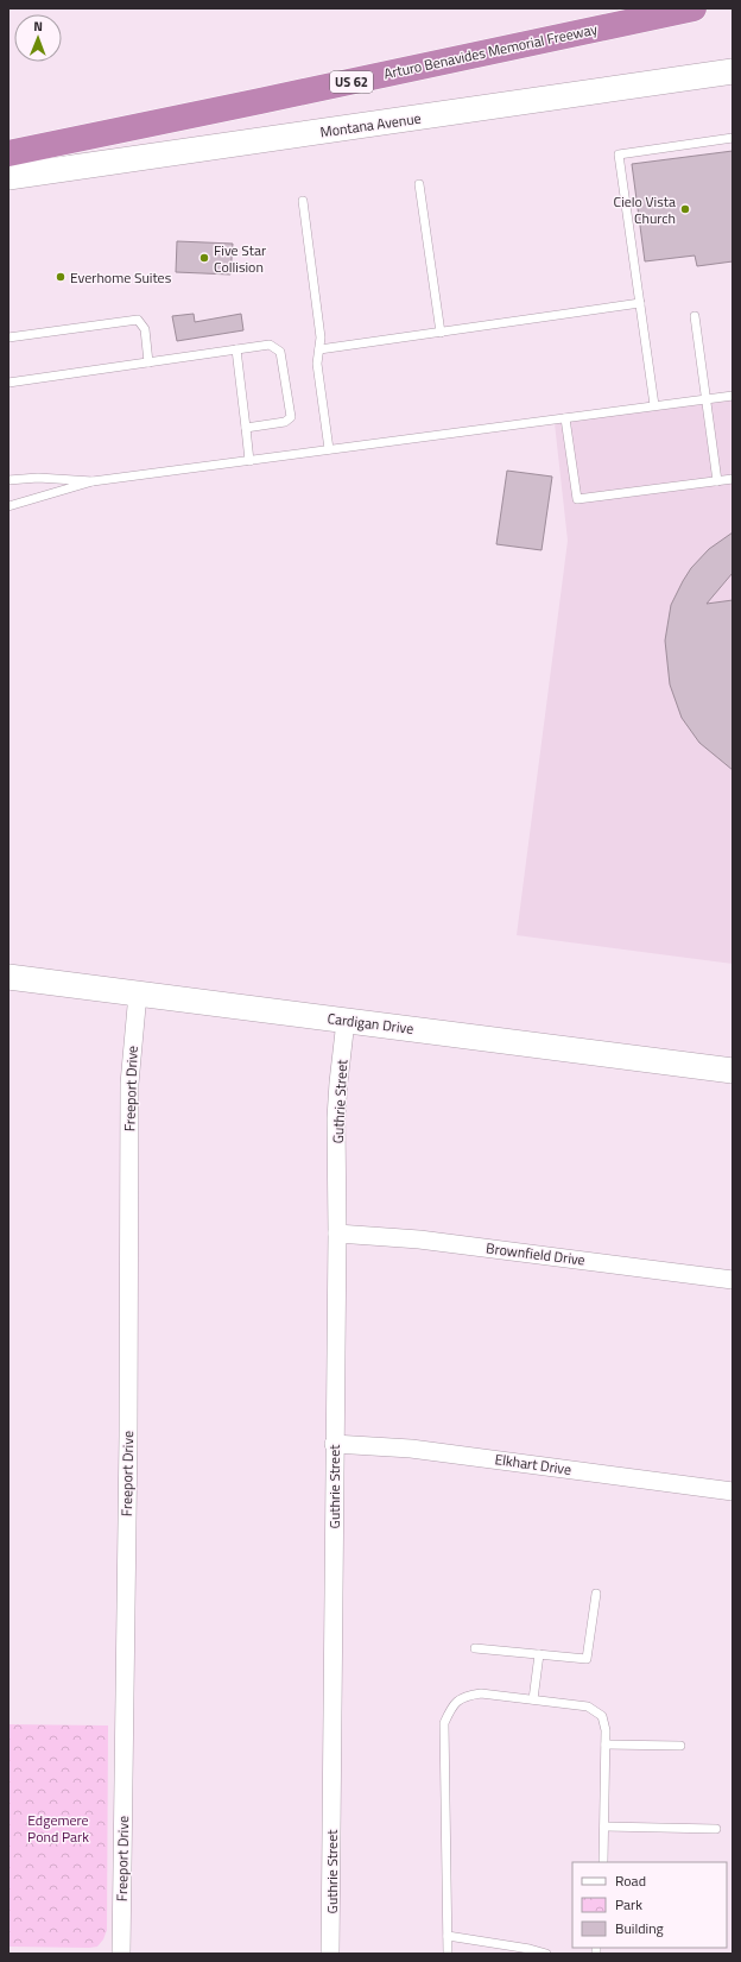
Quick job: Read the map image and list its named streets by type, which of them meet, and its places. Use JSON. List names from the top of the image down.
{
  "streets": {
    "highway": ["Arturo Benavides Memorial Freeway", "US 62"],
    "street": [
      "Montana Avenue",
      "Cardigan Drive",
      "Freeport Drive",
      "Guthrie Street",
      "Brownfield Drive",
      "Elkhart Drive"
    ]
  },
  "crossings": [
    ["Cardigan Drive", "Freeport Drive"],
    ["Cardigan Drive", "Guthrie Street"],
    ["Guthrie Street", "Brownfield Drive"],
    ["Guthrie Street", "Elkhart Drive"]
  ],
  "parks": ["Edgemere Pond Park"],
  "places": ["Cielo Vista Church", "Five Star Collision", "Everhome Suites"],
  "legend": ["Road", "Park", "Building"],
  "north": "top"
}
